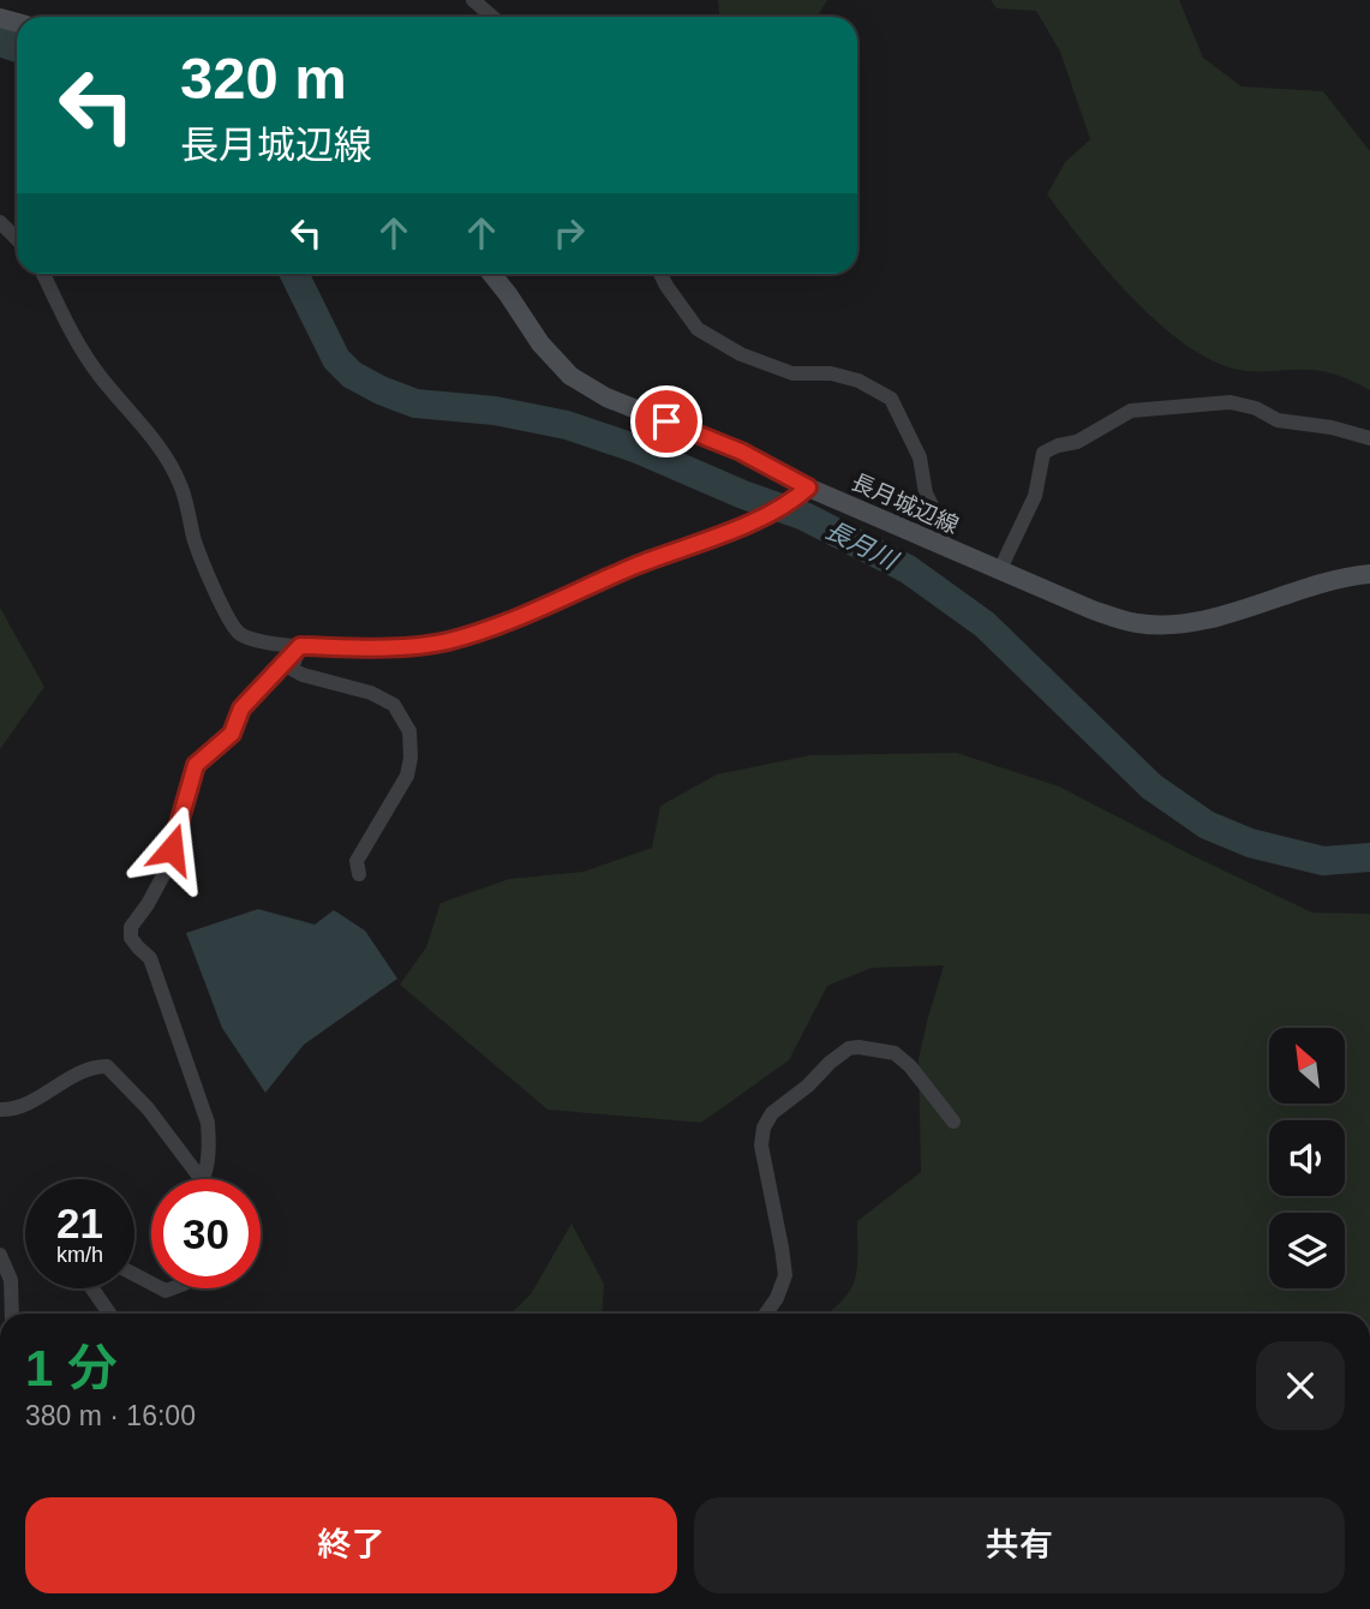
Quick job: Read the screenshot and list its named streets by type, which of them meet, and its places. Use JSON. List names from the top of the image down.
{
  "streets": {
    "main road": ["長月城辺線"]
  },
  "water": ["長月川"],
  "north": "top left",
  "page": {
    "turn": ["320 m", "長月城辺線"],
    "speed": "21 km/h",
    "limit": "30",
    "heading": ["1 分", "380 m · 16:00"],
    "buttons": ["終了", "共有"]
  }
}
